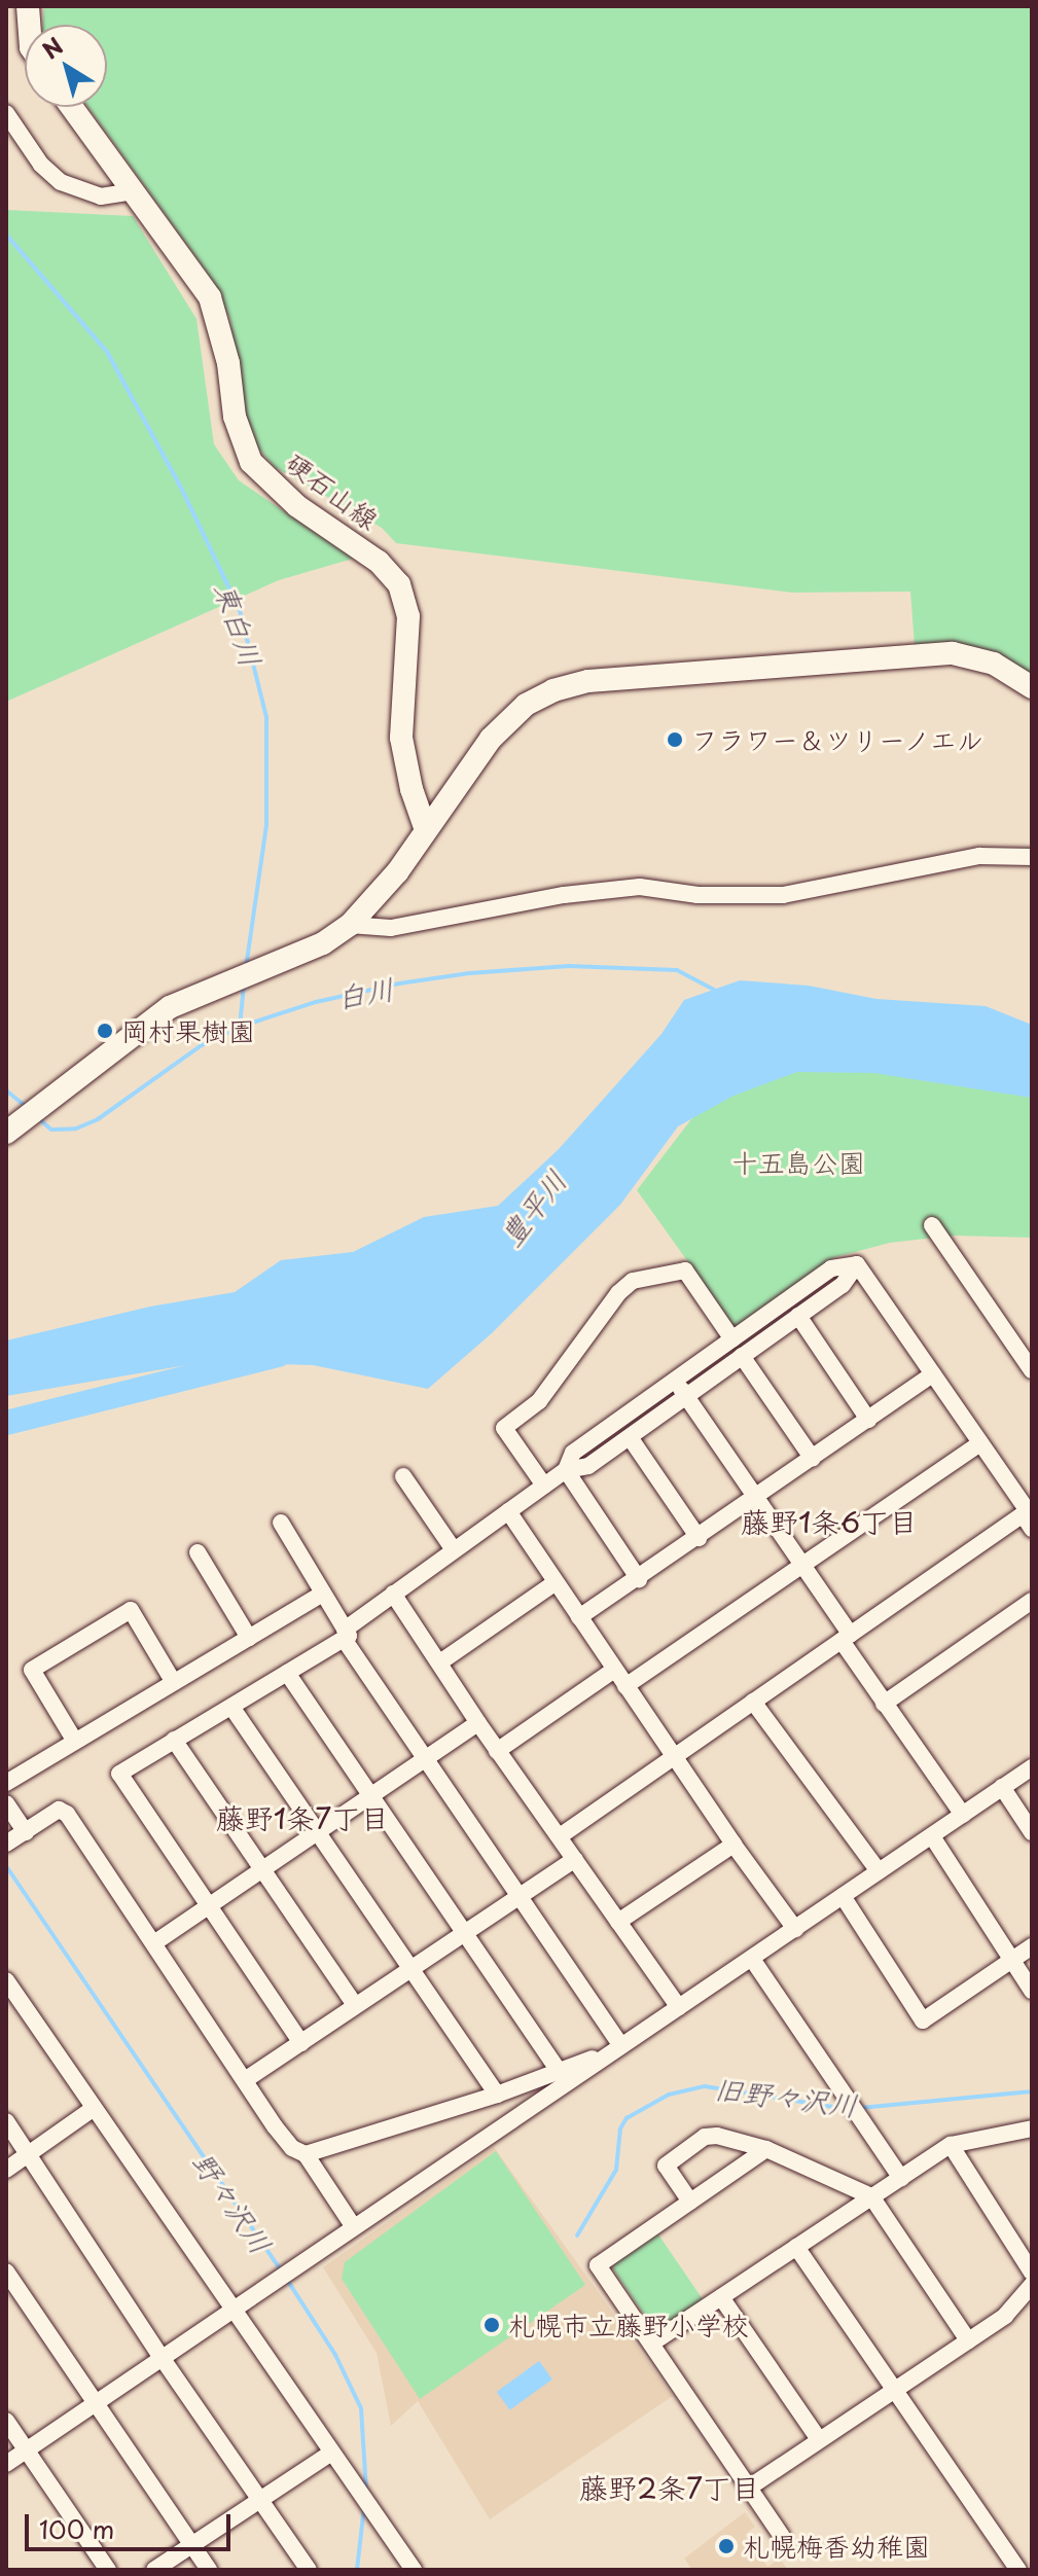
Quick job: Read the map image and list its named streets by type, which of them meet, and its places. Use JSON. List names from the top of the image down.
{
  "streets": {
    "street": ["硬石山線"]
  },
  "districts": ["藤野1条6丁目", "藤野1条7丁目", "藤野2条7丁目"],
  "water": [
    "東白川",
    "白川",
    "豊平川",
    "旧野々沢川",
    "野々沢川"
  ],
  "parks": ["十五島公園"],
  "places": [
    "フラワー＆ツリーノエル",
    "岡村果樹園",
    "札幌市立藤野小学校",
    "札幌梅香幼稚園"
  ],
  "scale_bar": "100 m",
  "north": "top left"
}
